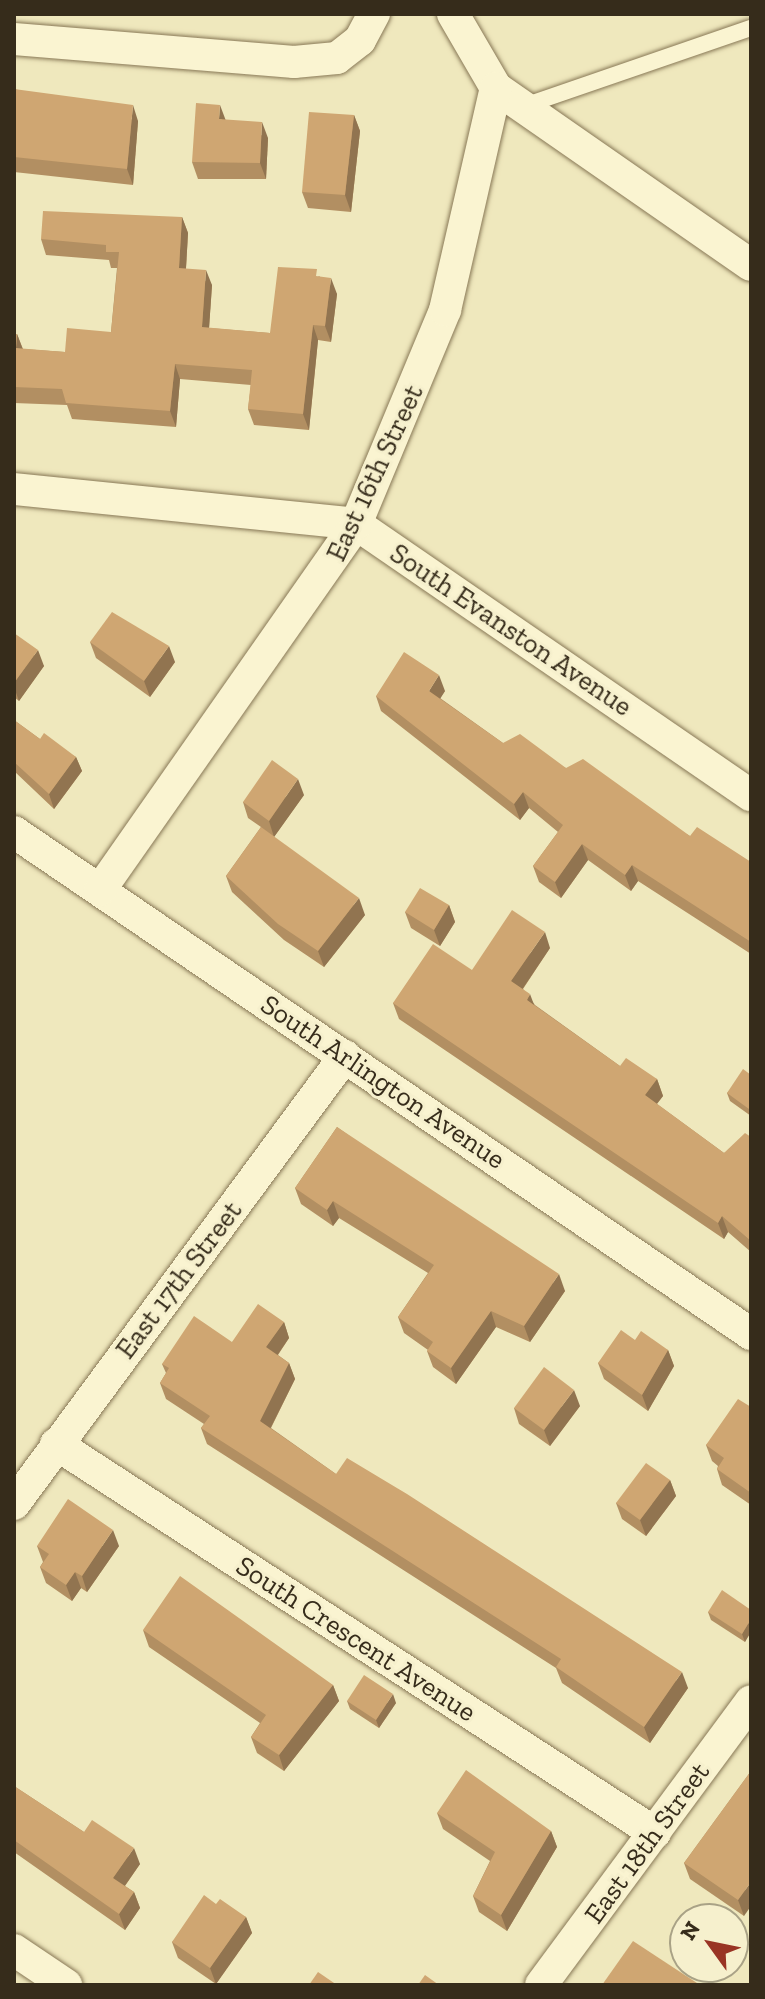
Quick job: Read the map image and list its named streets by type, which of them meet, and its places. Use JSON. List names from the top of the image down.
{
  "streets": {
    "street": [
      "East 16th Street",
      "South Evanston Avenue",
      "South Arlington Avenue",
      "East 17th Street",
      "South Crescent Avenue",
      "East 18th Street"
    ]
  },
  "crossings": [
    ["East 16th Street", "South Evanston Avenue"],
    ["East 16th Street", "South Arlington Avenue"],
    ["South Arlington Avenue", "East 17th Street"],
    ["East 17th Street", "South Crescent Avenue"],
    ["South Crescent Avenue", "East 18th Street"]
  ],
  "north": "top left"
}
